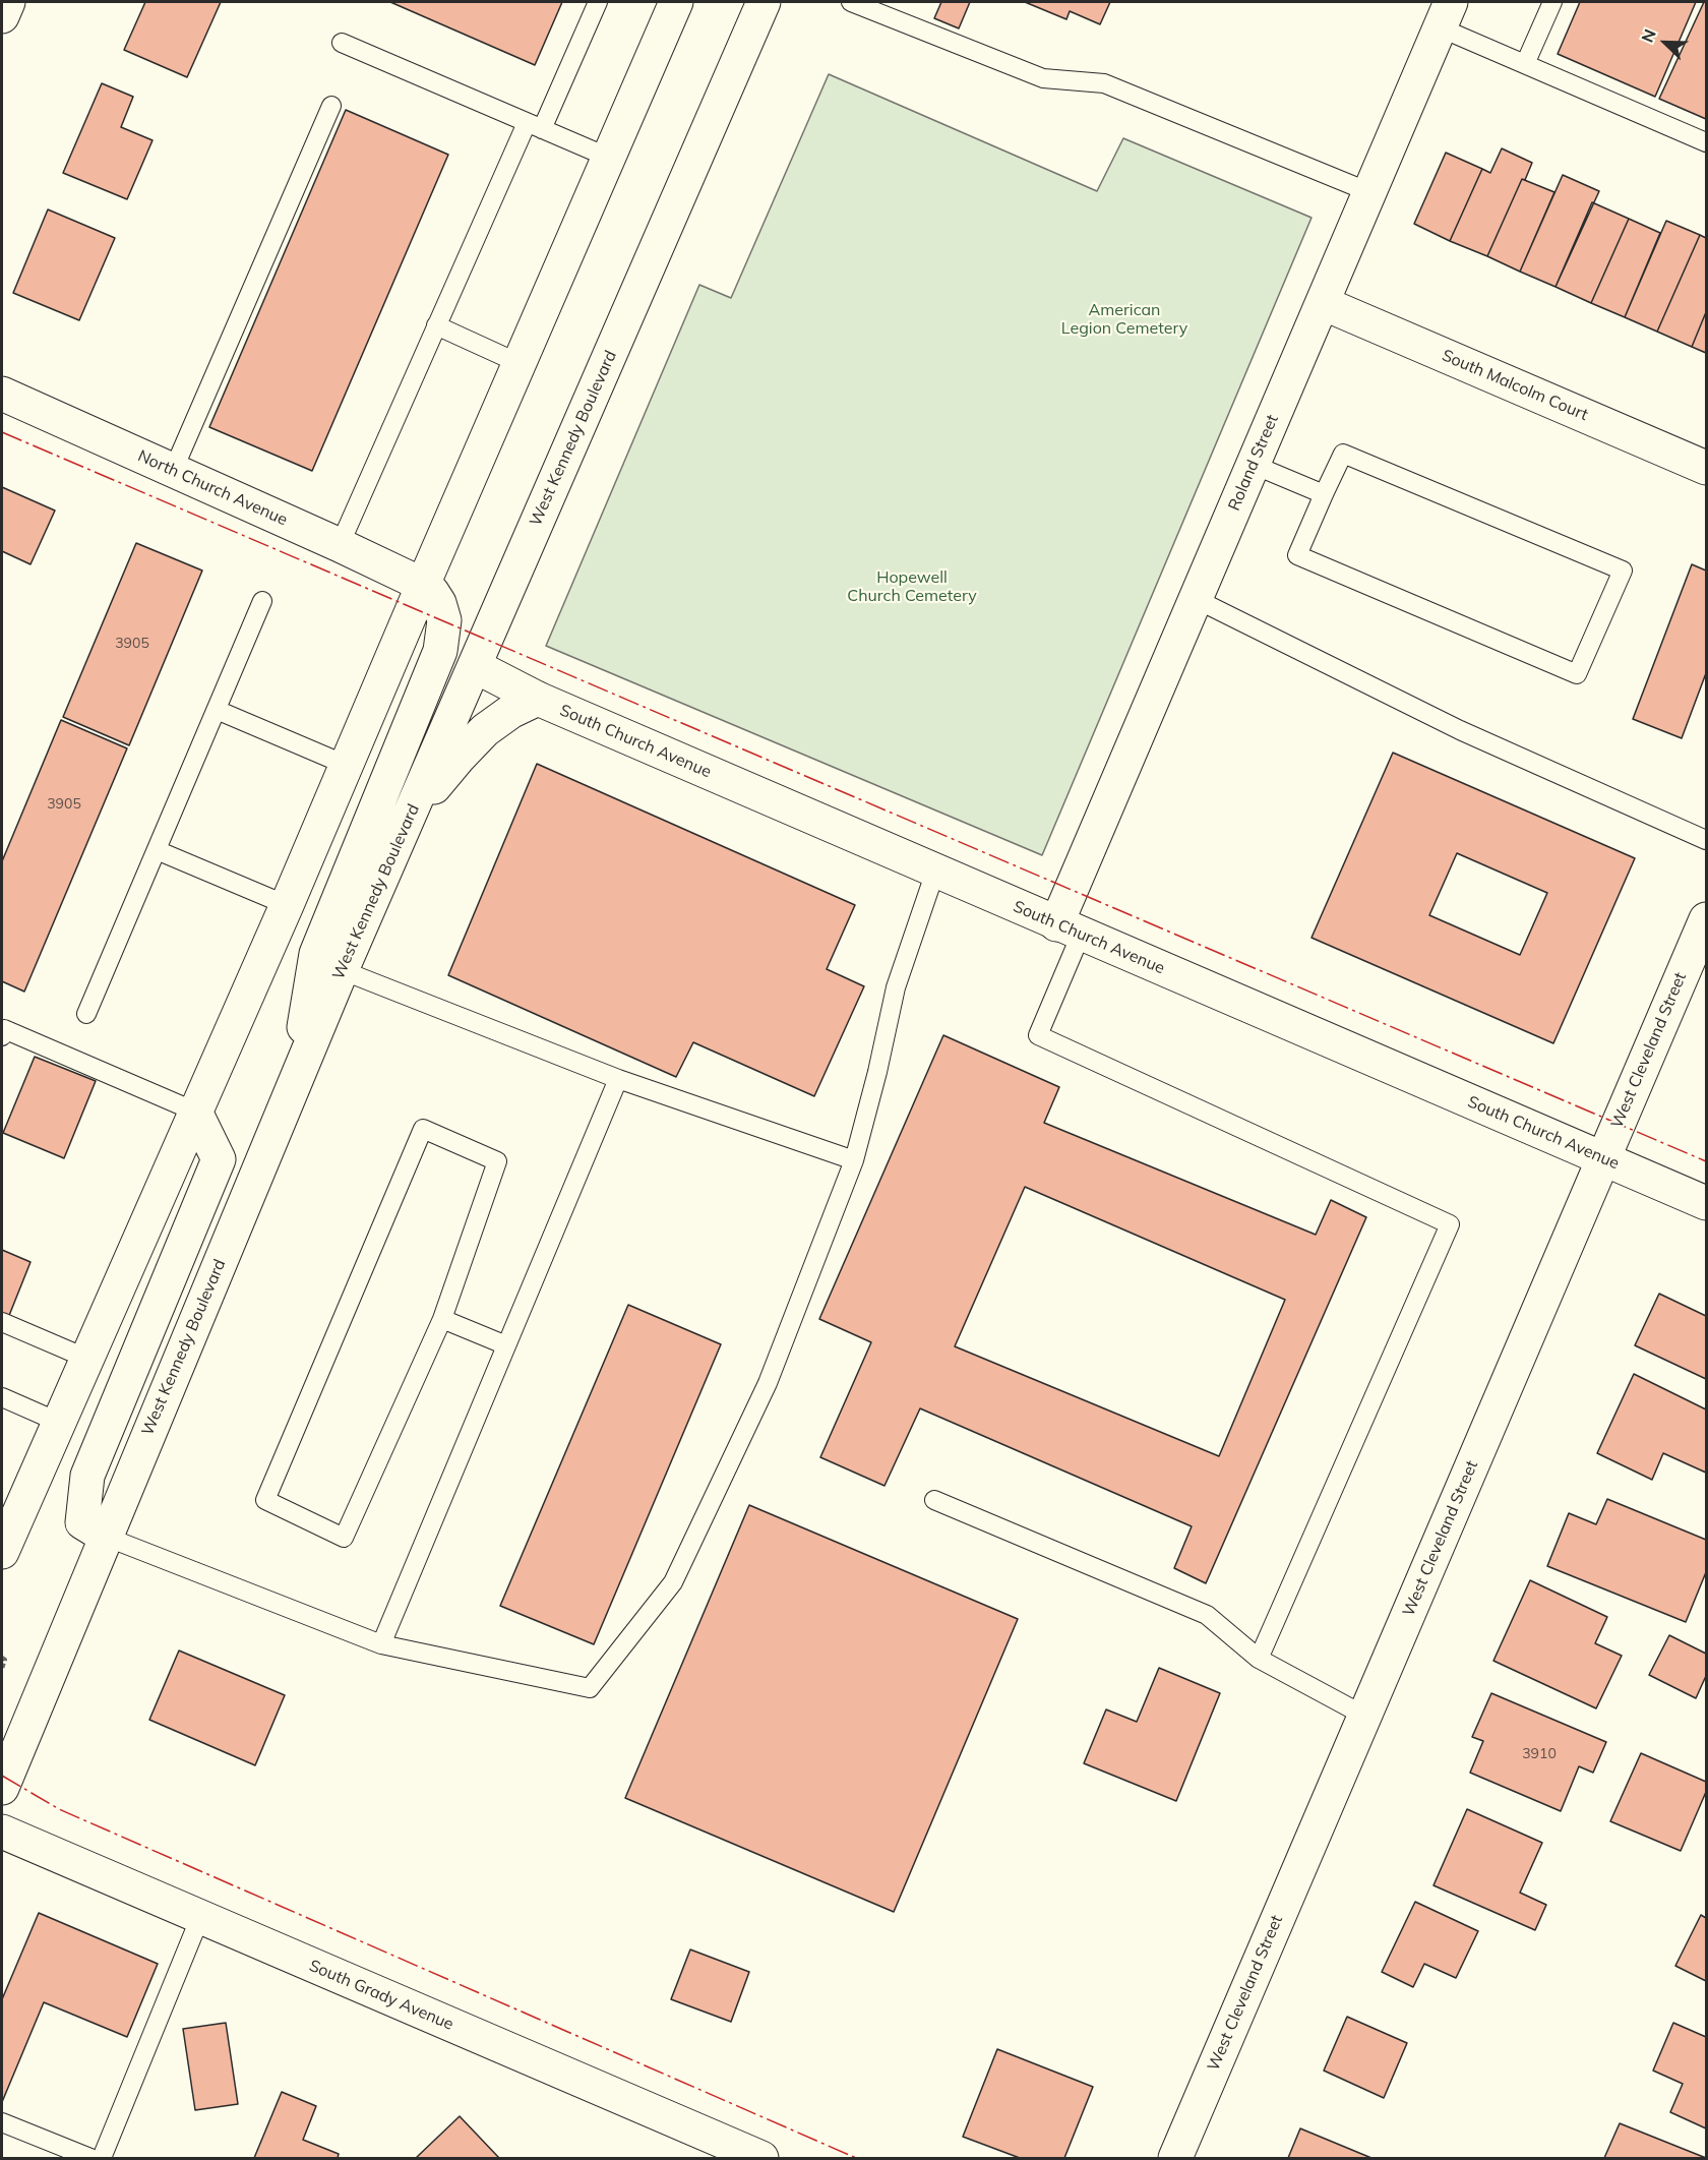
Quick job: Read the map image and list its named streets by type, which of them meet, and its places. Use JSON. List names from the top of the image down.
{
  "streets": {
    "street": [
      "South Malcolm Court",
      "West Kennedy Boulevard",
      "Roland Street",
      "North Church Avenue",
      "South Church Avenue",
      "West Cleveland Street",
      "South Grady Avenue"
    ]
  },
  "crossings": [
    ["South Malcolm Court", "Roland Street"],
    ["West Kennedy Boulevard", "South Church Avenue"],
    ["Roland Street", "South Church Avenue"],
    ["South Church Avenue", "West Cleveland Street"]
  ],
  "parks": ["American Legion Cemetery", "Hopewell Church Cemetery"],
  "house_numbers": ["3905", "3905", "3910"],
  "north": "top left"
}
